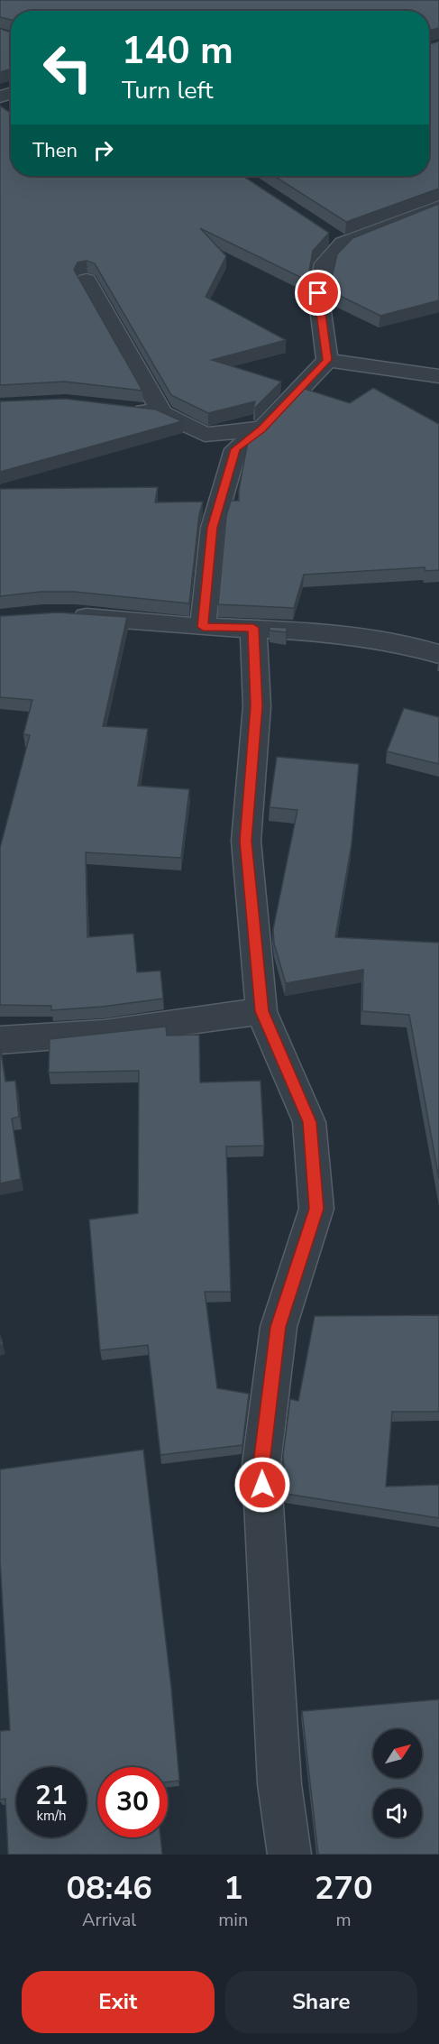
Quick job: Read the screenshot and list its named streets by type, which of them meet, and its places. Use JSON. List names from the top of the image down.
{
  "north": "top right",
  "page": {
    "turn": ["140 m", "Turn left"],
    "then": "Then",
    "speed": "21 km/h",
    "limit": "30",
    "eta": [
      "08:46",
      "Arrival",
      "1",
      "min",
      "270",
      "m"
    ],
    "buttons": ["Exit", "Share"]
  }
}
